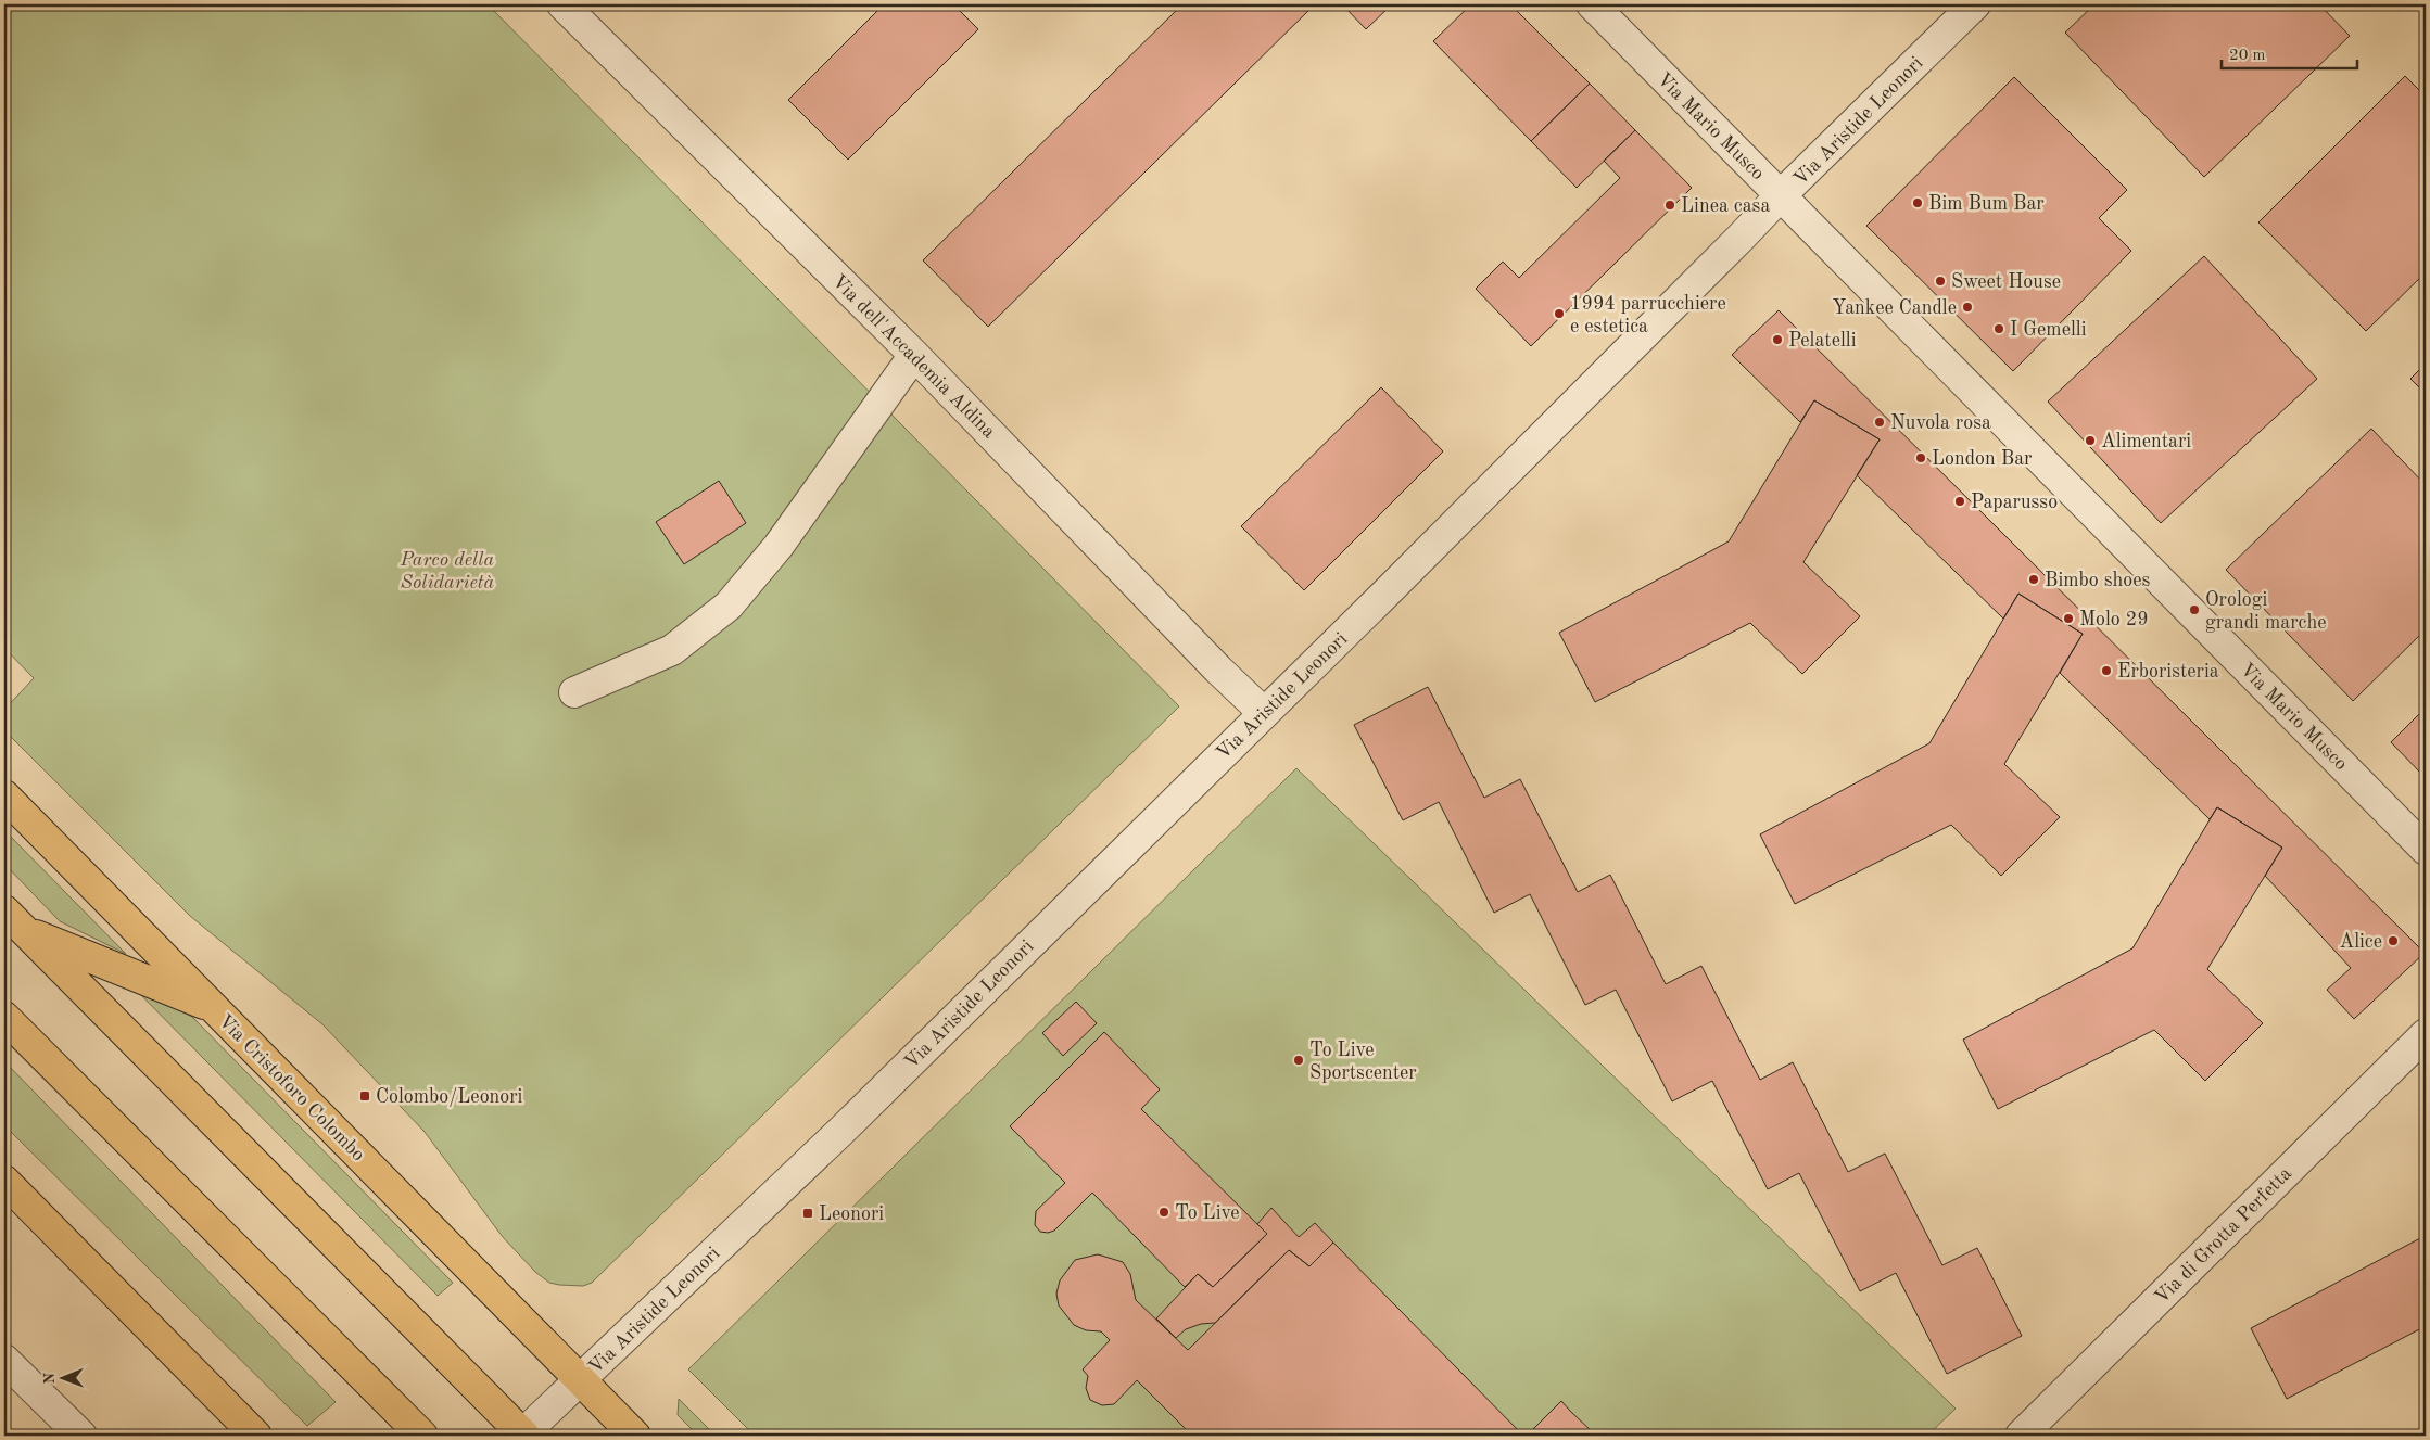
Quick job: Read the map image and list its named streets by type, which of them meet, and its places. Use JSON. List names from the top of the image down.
{
  "streets": {
    "main road": ["Via Cristoforo Colombo"],
    "street": [
      "Via Aristide Leonori",
      "Via Mario Musco",
      "Via dell'Accademia Aldina",
      "Via di Grotta Perfetta"
    ]
  },
  "crossings": [
    ["Via Aristide Leonori", "Via Mario Musco"],
    ["Via Aristide Leonori", "Via dell'Accademia Aldina"],
    ["Via Aristide Leonori", "Via Cristoforo Colombo"]
  ],
  "parks": ["Parco della Solidarietà"],
  "places": {
    "other": [
      "Bim Bum Bar",
      "Linea casa",
      "Sweet House",
      "Yankee Candle",
      "1994 parrucchiere e estetica",
      "I Gemelli",
      "Pelatelli",
      "Nuvola rosa",
      "Alimentari",
      "London Bar",
      "Paparusso",
      "Bimbo shoes",
      "Orologi grandi marche",
      "Molo 29",
      "Erboristeria",
      "Alice",
      "To Live Sportscenter",
      "To Live"
    ],
    "transit": ["Colombo/Leonori", "Leonori"]
  },
  "scale_bar": "20 m",
  "north": "left"
}
